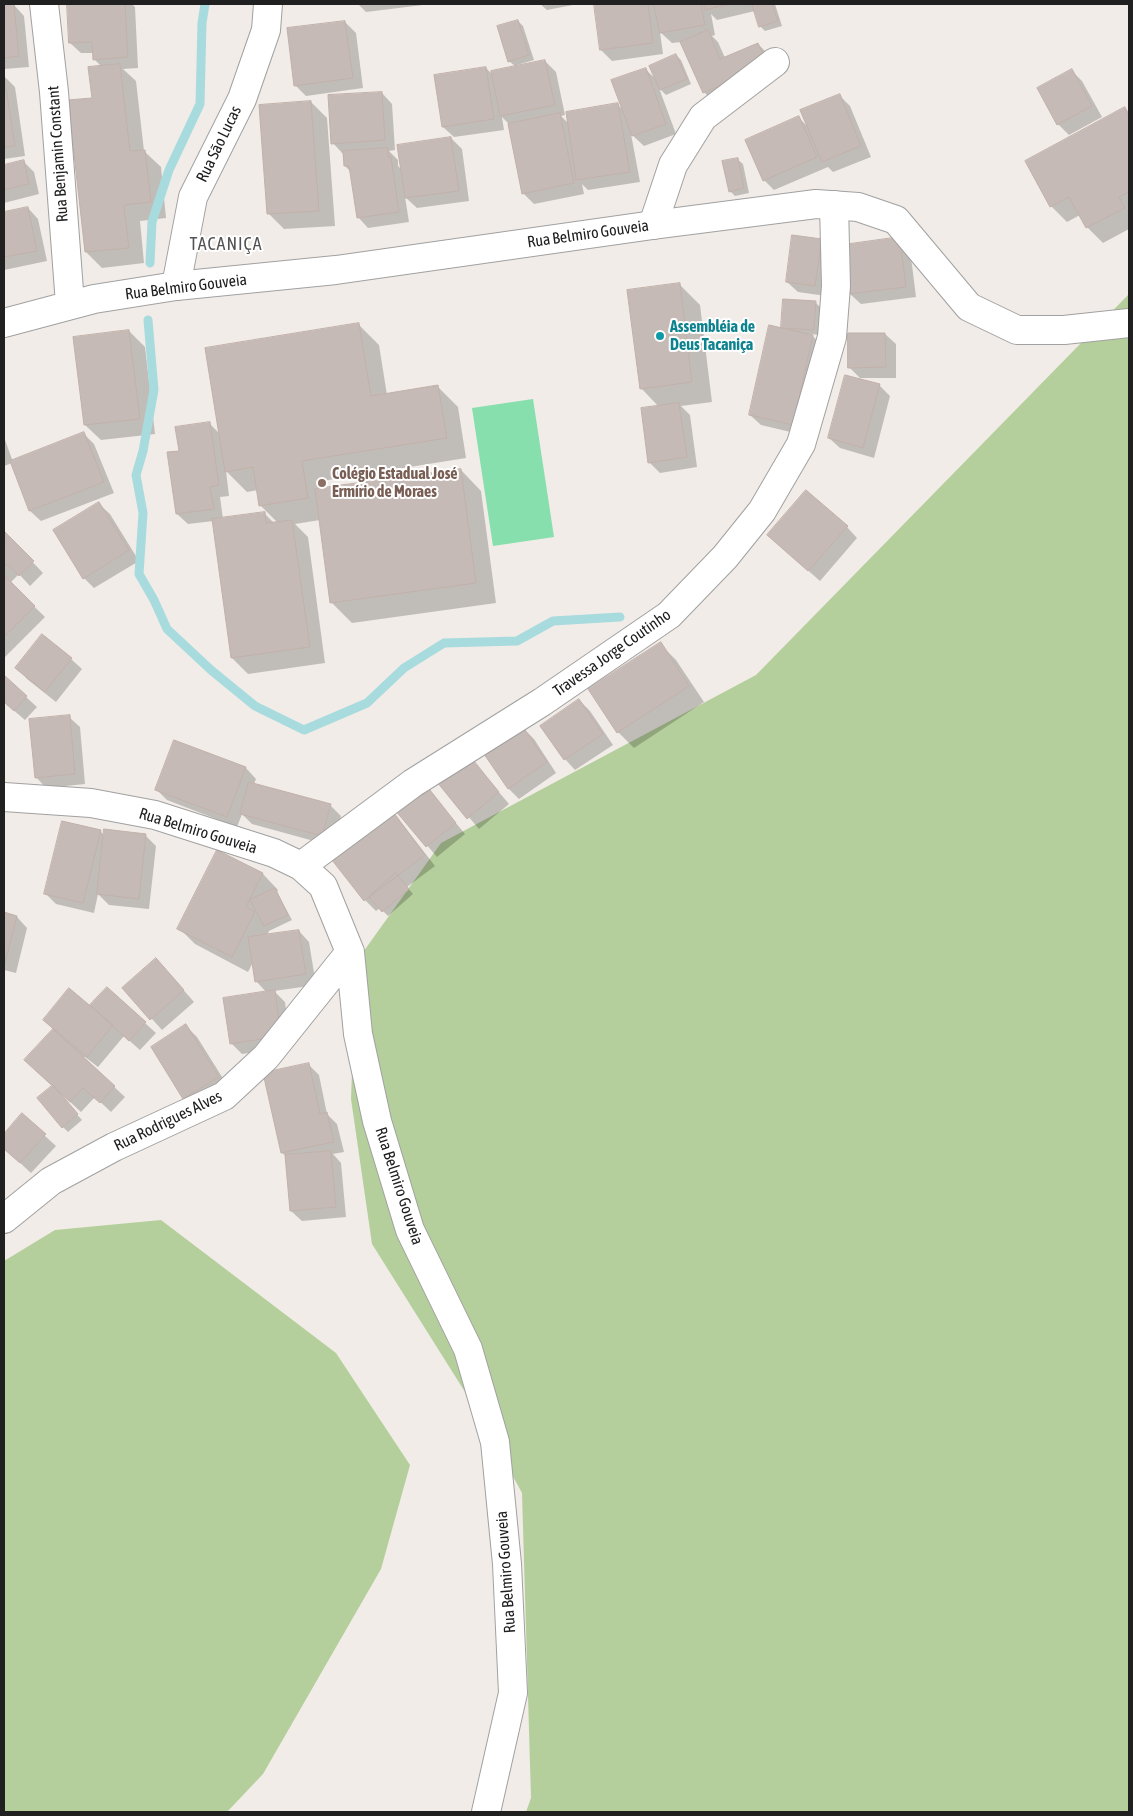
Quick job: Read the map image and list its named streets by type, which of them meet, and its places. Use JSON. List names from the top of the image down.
{
  "streets": {
    "street": [
      "Rua São Lucas",
      "Rua Benjamin Constant",
      "Rua Belmiro Gouveia",
      "Travessa Jorge Coutinho",
      "Rua Rodrigues Alves"
    ]
  },
  "crossings": [
    ["Rua São Lucas", "Rua Belmiro Gouveia"],
    ["Rua Benjamin Constant", "Rua Belmiro Gouveia"],
    ["Rua Belmiro Gouveia", "Travessa Jorge Coutinho"],
    ["Rua Belmiro Gouveia", "Rua Rodrigues Alves"]
  ],
  "districts": ["TACANIÇA"],
  "places": ["Assembléia de Deus Tacaniça", "Colégio Estadual José Ermírio de Moraes"]
}
